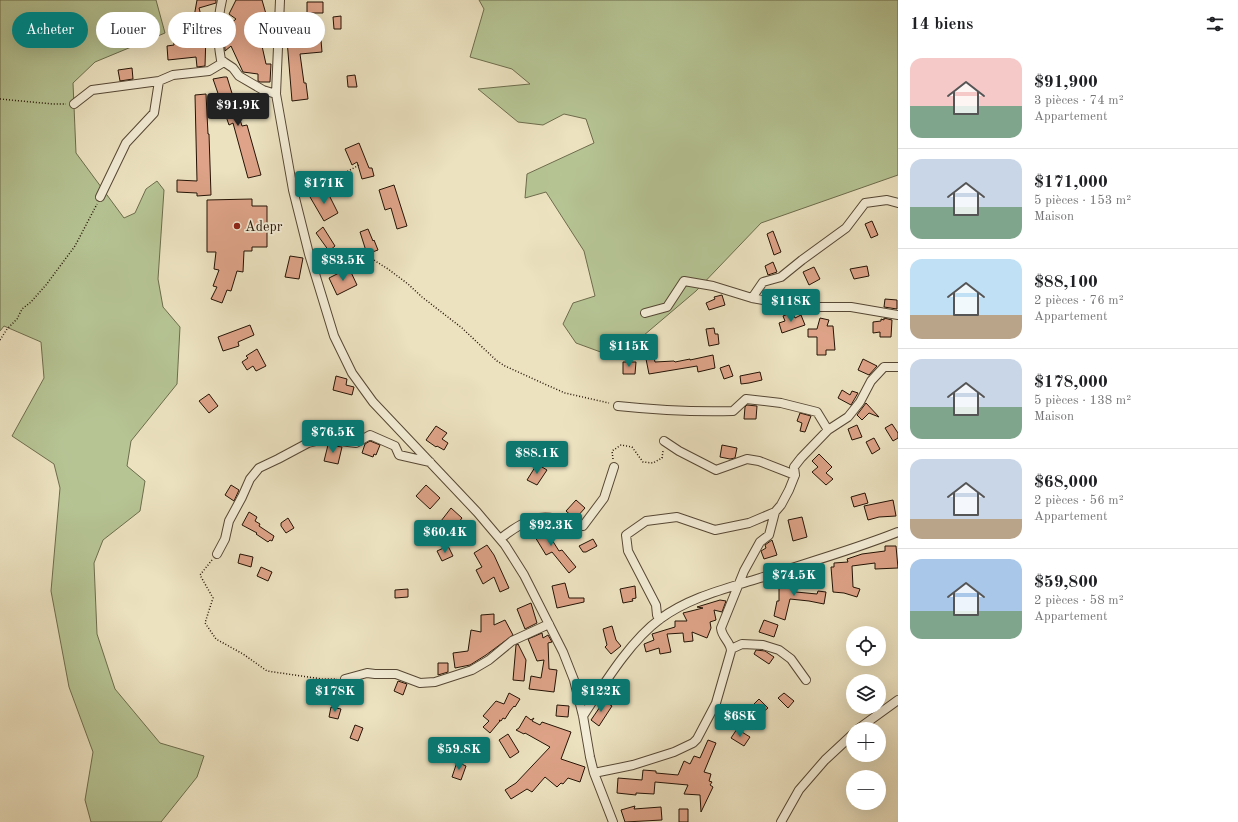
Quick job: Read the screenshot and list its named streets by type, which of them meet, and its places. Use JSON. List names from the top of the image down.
{
  "places": ["Adepr"],
  "page": {
    "heading": "14 biens",
    "chip": [
      "Acheter",
      "Louer",
      "Filtres",
      "Nouveau"
    ],
    "list": [
      {
        "name": "$91,900",
        "note": "3 pièces · 74 m² · Appartement"
      },
      {
        "name": "$171,000",
        "note": "5 pièces · 153 m² · Maison"
      },
      {
        "name": "$88,100",
        "note": "2 pièces · 76 m² · Appartement"
      },
      {
        "name": "$178,000",
        "note": "5 pièces · 138 m² · Maison"
      },
      {
        "name": "$68,000",
        "note": "2 pièces · 56 m² · Appartement"
      },
      {
        "name": "$59,800",
        "note": "2 pièces · 58 m² · Appartement"
      }
    ],
    "price": [
      "$91.9K",
      "$171K",
      "$83.5K",
      "$118K",
      "$115K",
      "$76.5K",
      "$88.1K",
      "$92.3K",
      "$60.4K",
      "$74.5K",
      "$178K",
      "$122K",
      "$68K",
      "$59.8K"
    ],
    "map_buttons": ["+", "−"]
  }
}
